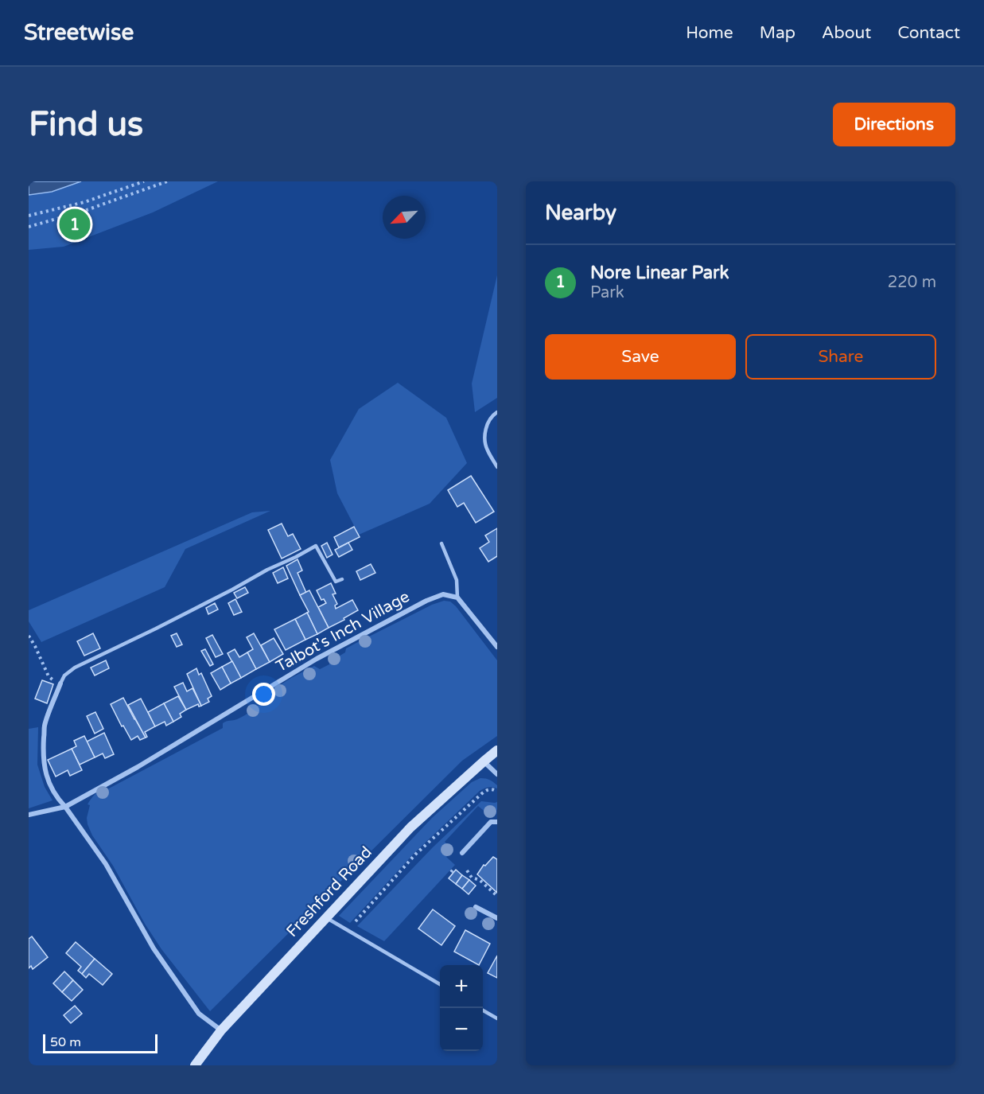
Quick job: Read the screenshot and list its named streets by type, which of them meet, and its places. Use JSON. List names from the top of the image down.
{
  "streets": {
    "main road": ["Freshford Road"],
    "street": ["Talbot's Inch Village"]
  },
  "scale_bar": "50 m",
  "north": "bottom left",
  "page": {
    "header": "Streetwise",
    "nav": [
      "Home",
      "Map",
      "About",
      "Contact"
    ],
    "buttons": [
      "Directions",
      ["Save", "Share"]
    ],
    "title": "Find us",
    "heading": "Nearby",
    "pins": "1",
    "list": [
      {
        "mark": "1",
        "name": "Nore Linear Park",
        "note": "Park",
        "value": "220 m"
      }
    ],
    "map_buttons": ["+", "−"],
    "scale": "50 m"
  }
}
